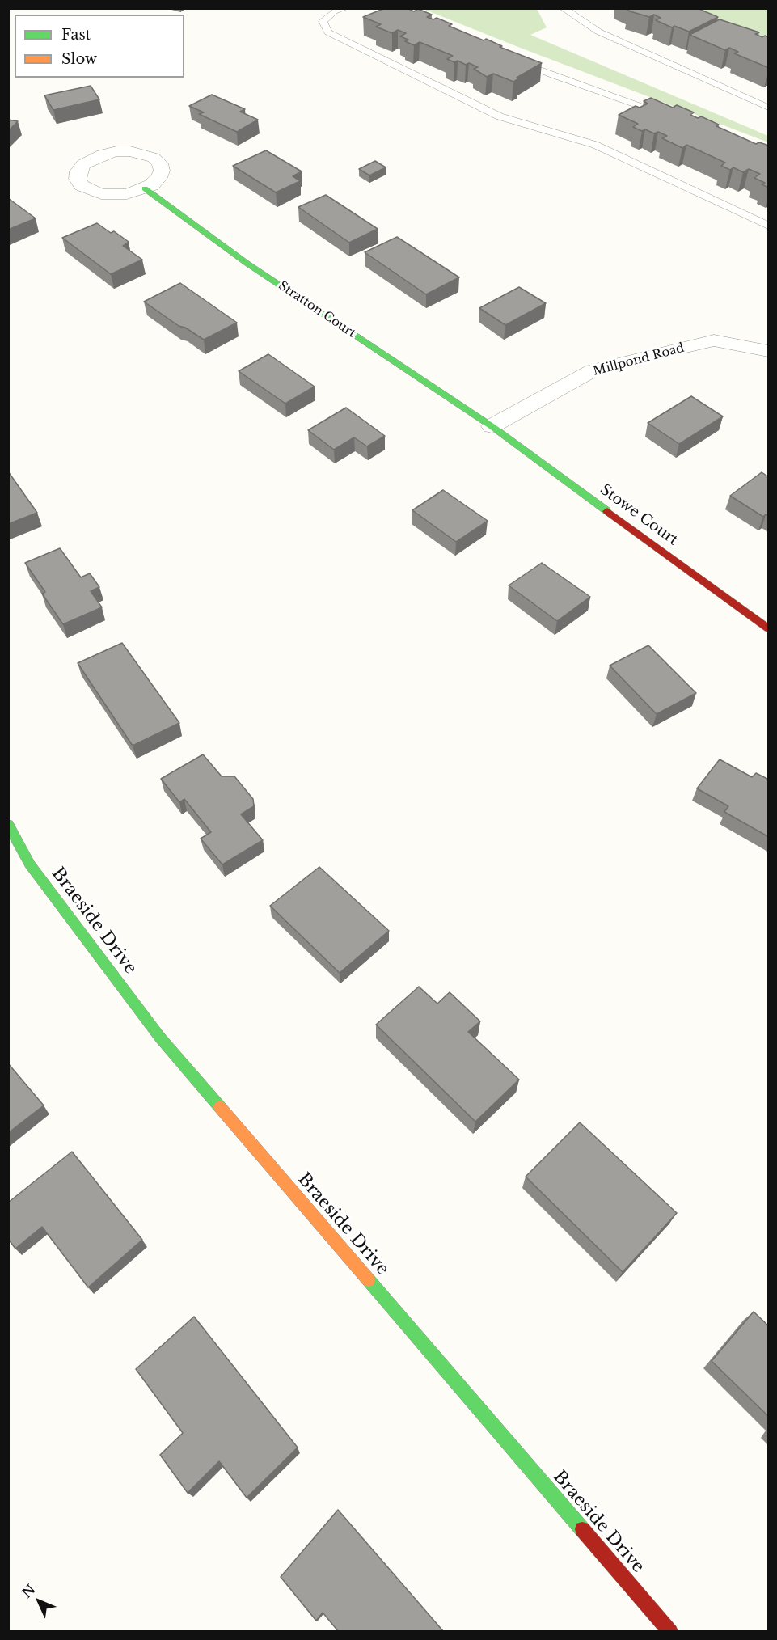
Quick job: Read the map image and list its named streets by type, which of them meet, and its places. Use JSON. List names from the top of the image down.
{
  "streets": {
    "street": [
      "Stratton Court",
      "Millpond Road",
      "Stowe Court",
      "Braeside Drive"
    ]
  },
  "crossings": [
    ["Stratton Court", "Millpond Road"],
    ["Stratton Court", "Stowe Court"],
    ["Millpond Road", "Stowe Court"]
  ],
  "legend": ["Fast", "Slow"],
  "north": "top left"
}
